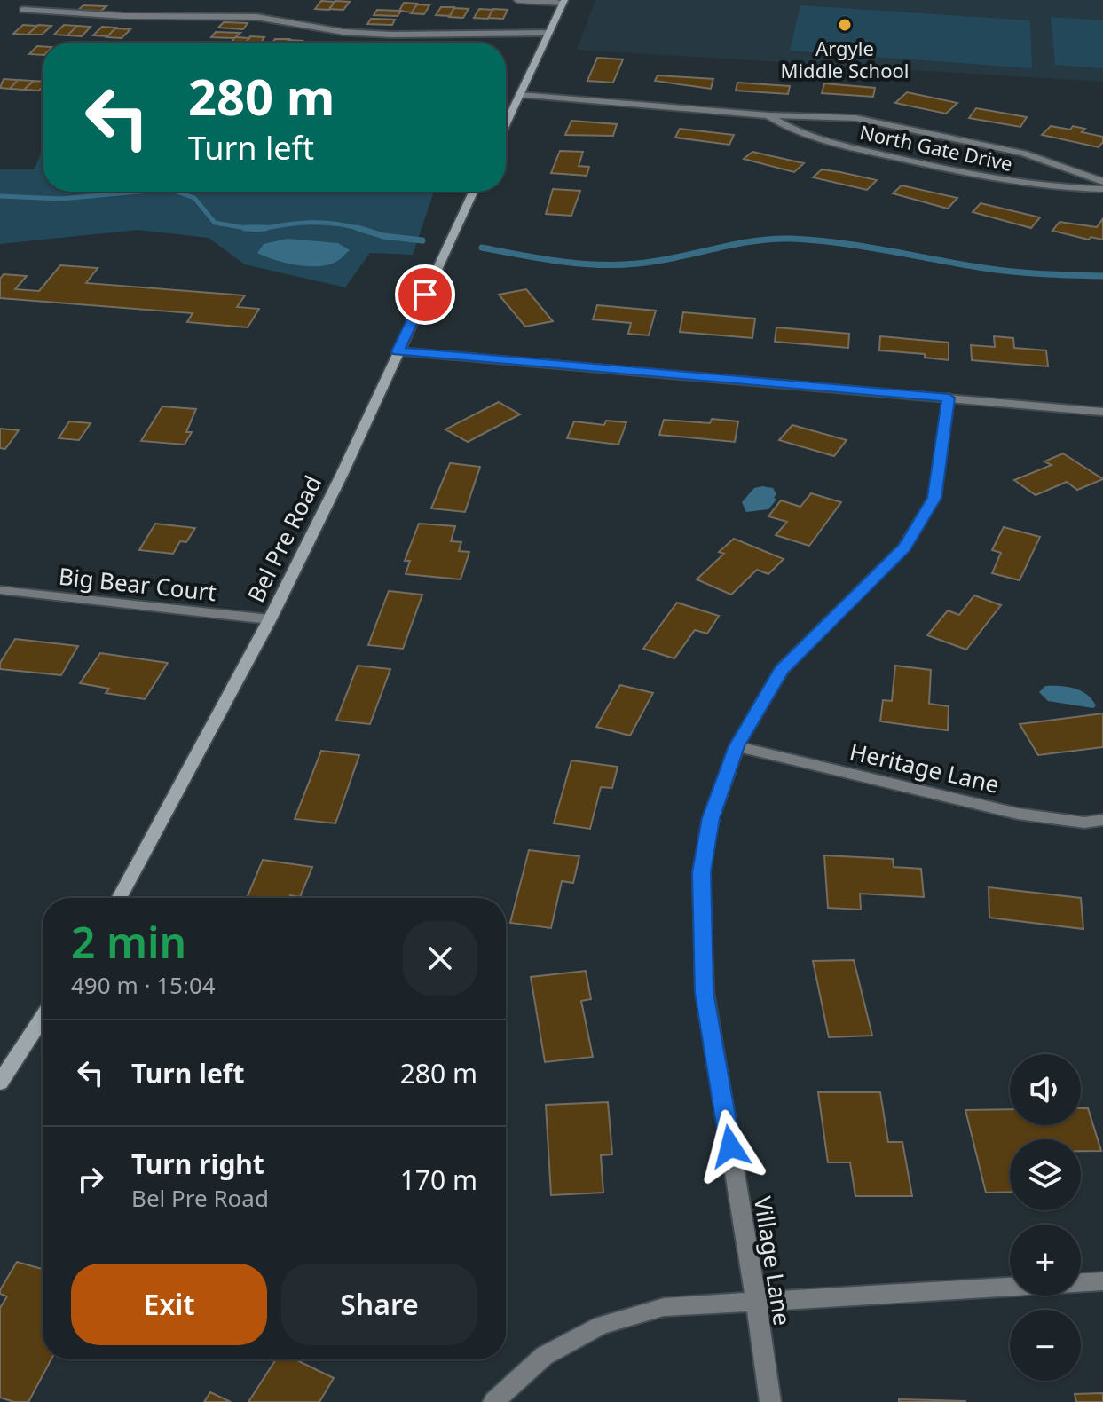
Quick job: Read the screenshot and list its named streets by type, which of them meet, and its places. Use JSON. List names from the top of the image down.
{
  "streets": {
    "main road": ["Bel Pre Road"],
    "street": [
      "North Gate Drive",
      "Big Bear Court",
      "Heritage Lane",
      "Village Lane"
    ]
  },
  "crossings": [
    ["Bel Pre Road", "Big Bear Court"],
    ["Heritage Lane", "Village Lane"]
  ],
  "places": ["Argyle Middle School"],
  "page": {
    "turn": ["280 m", "Turn left"],
    "heading": ["2 min", "490 m · 15:04"],
    "list": [
      {
        "name": "Turn left",
        "value": "280 m"
      },
      {
        "name": "Turn right",
        "note": "Bel Pre Road",
        "value": "170 m"
      }
    ],
    "map_buttons": ["+", "−"],
    "buttons": ["Exit", "Share"]
  }
}
